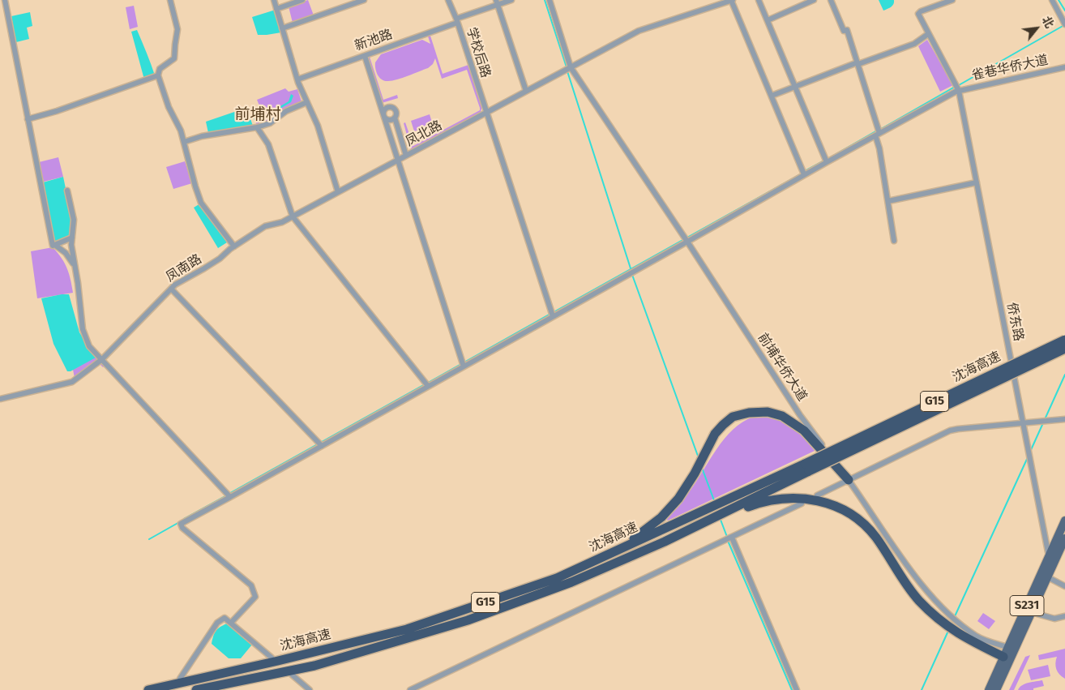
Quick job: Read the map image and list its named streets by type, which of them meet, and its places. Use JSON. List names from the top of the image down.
{
  "streets": {
    "highway": ["沈海高速", "G15"],
    "main road": ["S231"],
    "street": [
      "新池路",
      "学校后路",
      "雀巷华侨大道",
      "凤北路",
      "凤南路",
      "侨东路",
      "前埔华侨大道"
    ]
  },
  "crossings": [
    ["新池路", "学校后路"],
    ["学校后路", "雀巷华侨大道"],
    ["学校后路", "凤北路"],
    ["雀巷华侨大道", "侨东路"],
    ["雀巷华侨大道", "前埔华侨大道"],
    ["凤北路", "凤南路"],
    ["凤北路", "前埔华侨大道"],
    ["侨东路", "S231"],
    ["前埔华侨大道", "S231"]
  ],
  "districts": ["前埔村"],
  "north": "top right"
}
